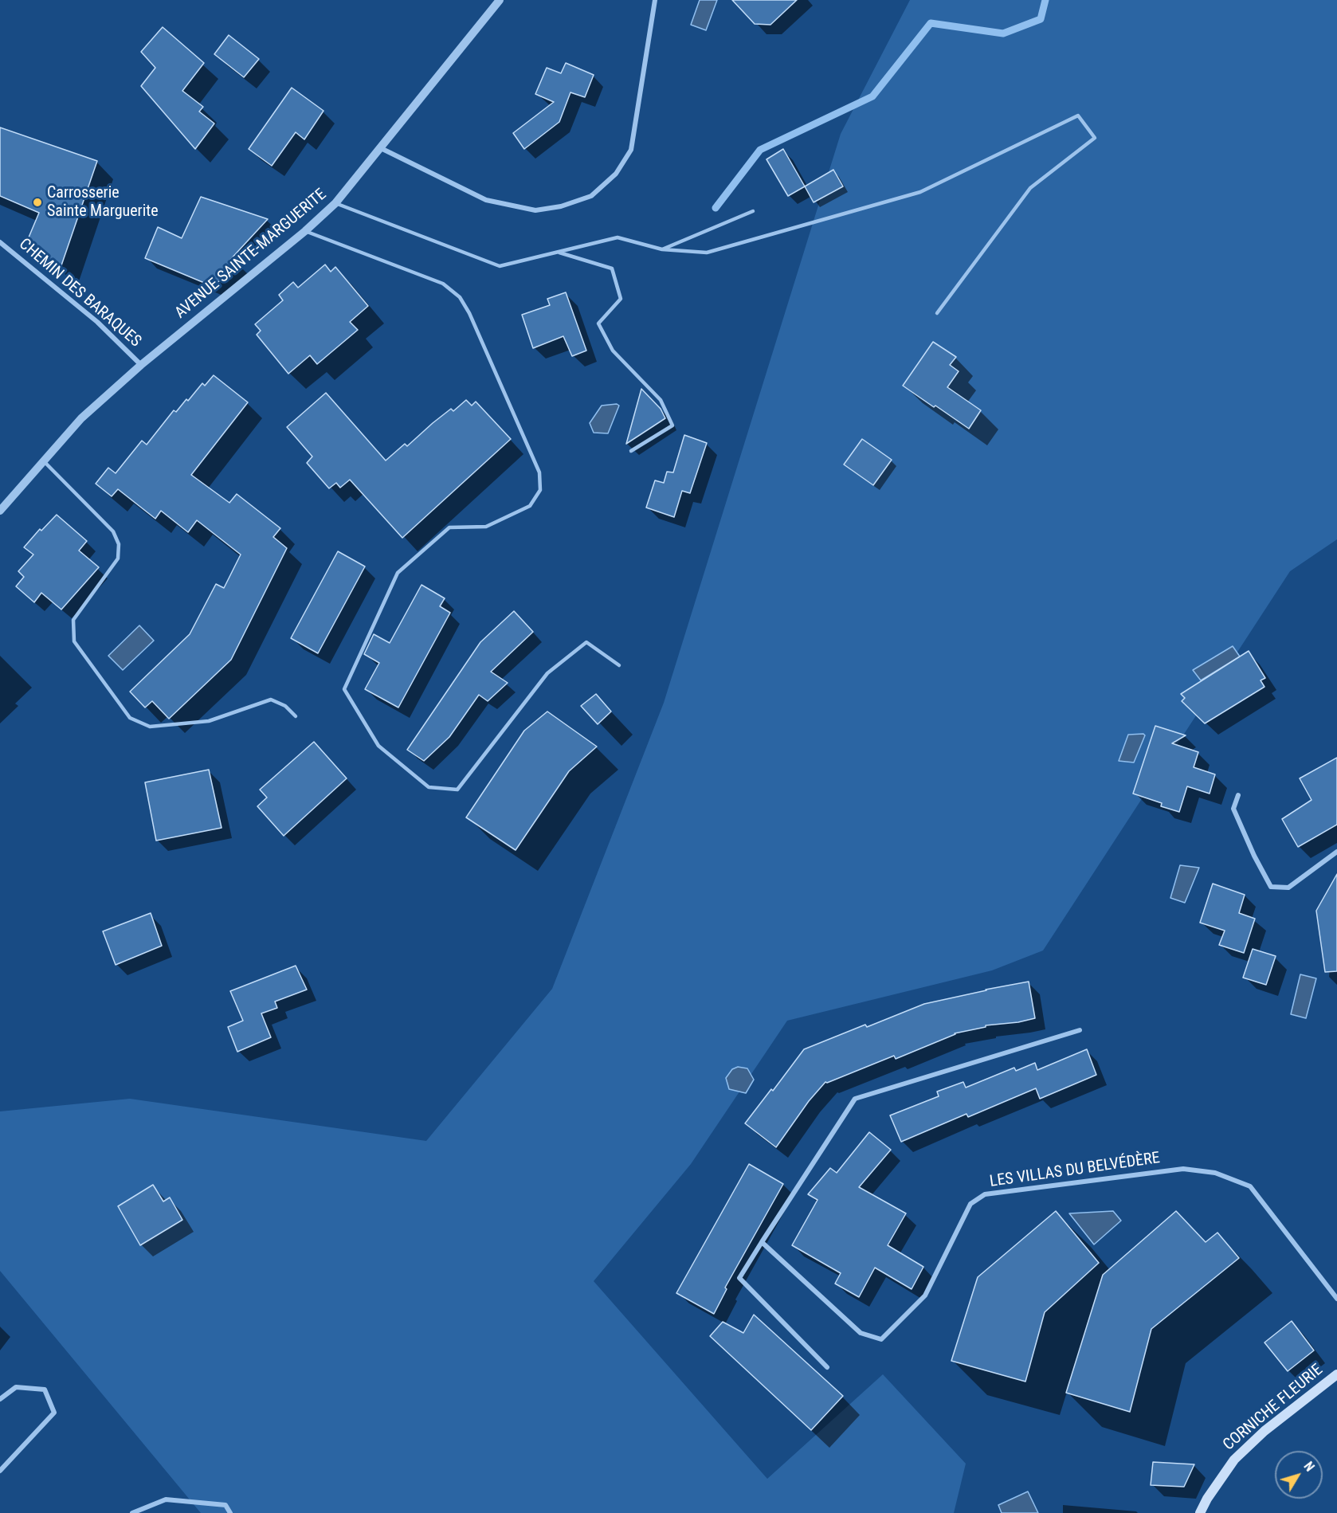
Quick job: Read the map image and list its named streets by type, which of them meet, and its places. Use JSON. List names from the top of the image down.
{
  "streets": {
    "main road": ["CORNICHE FLEURIE"],
    "street": ["AVENUE SAINTE-MARGUERITE", "CHEMIN DES BARAQUES", "LES VILLAS DU BELVÉDÈRE"]
  },
  "crossings": [
    ["AVENUE SAINTE-MARGUERITE", "CHEMIN DES BARAQUES"]
  ],
  "places": ["Carrosserie Sainte Marguerite"],
  "north": "top right"
}
